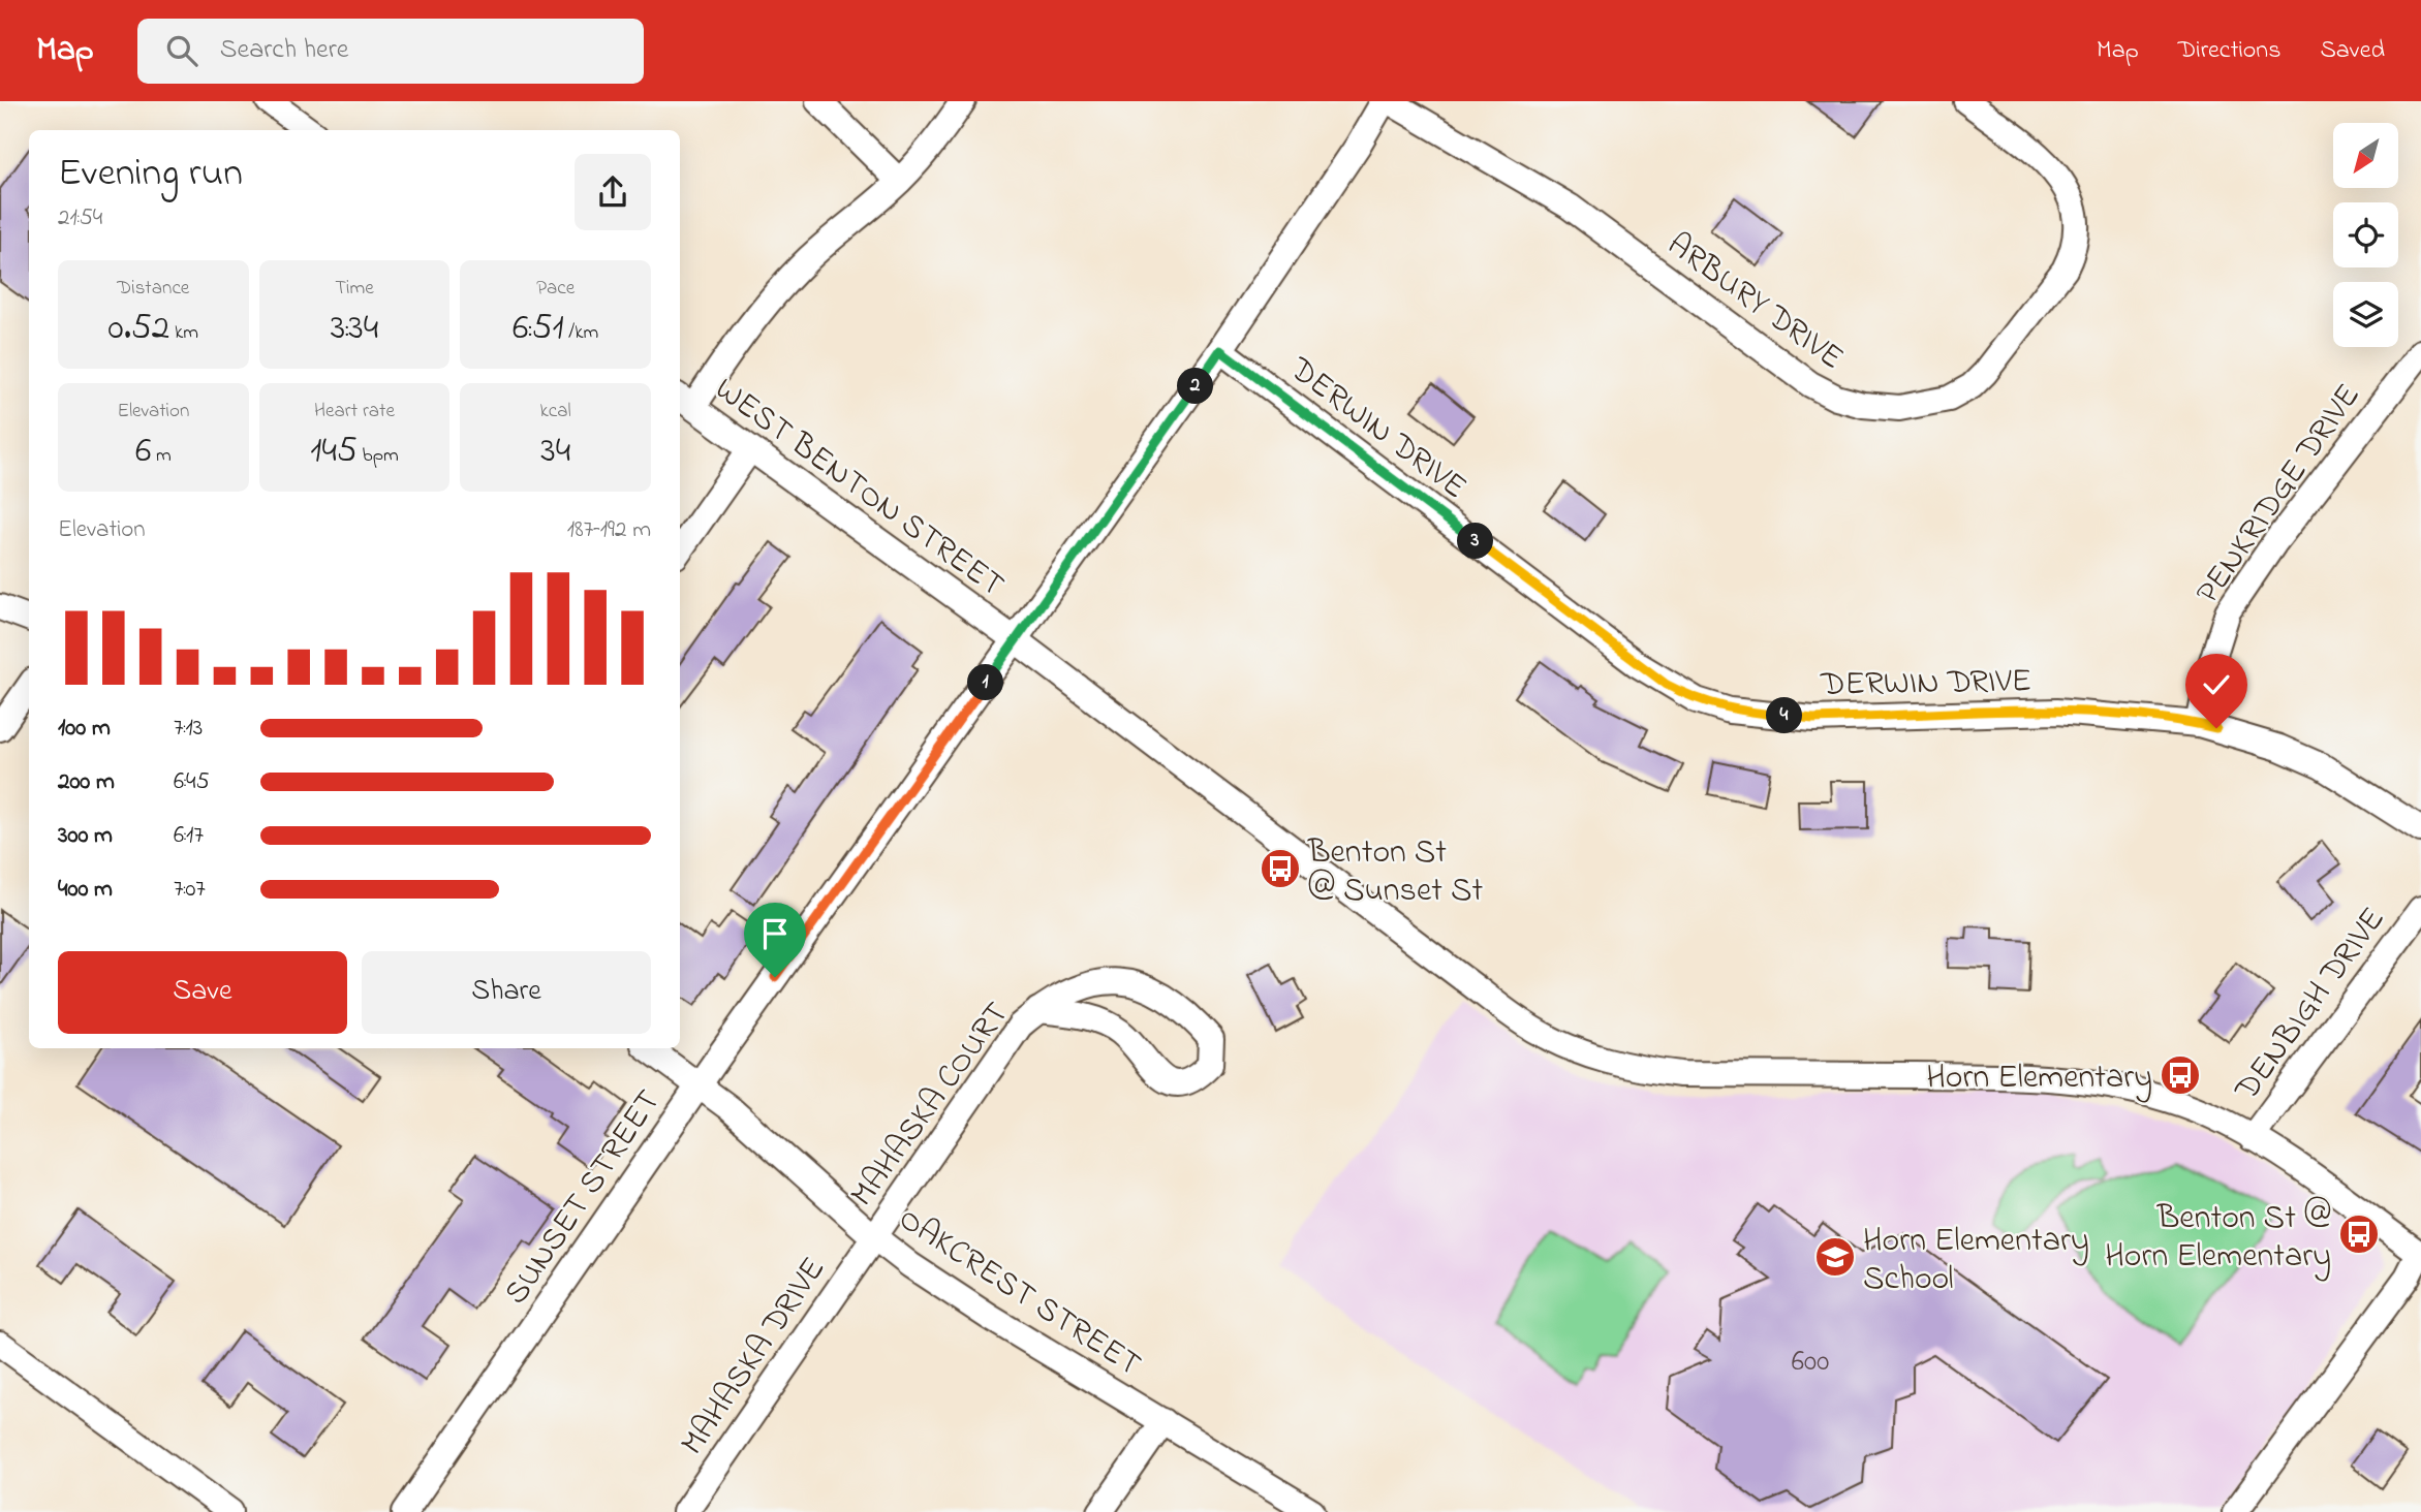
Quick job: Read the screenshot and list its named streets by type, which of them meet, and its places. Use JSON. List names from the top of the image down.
{
  "streets": {
    "street": [
      "ARBURY DRIVE",
      "DERWIN DRIVE",
      "WEST BENTON STREET",
      "PENKRIDGE DRIVE",
      "DENBIGH DRIVE",
      "MAHASKA COURT",
      "SUNSET STREET",
      "OAKCREST STREET",
      "MAHASKA DRIVE"
    ]
  },
  "crossings": [
    ["ARBURY DRIVE", "SUNSET STREET"],
    ["DERWIN DRIVE", "PENKRIDGE DRIVE"],
    ["DERWIN DRIVE", "SUNSET STREET"],
    ["WEST BENTON STREET", "DENBIGH DRIVE"],
    ["WEST BENTON STREET", "SUNSET STREET"],
    ["MAHASKA COURT", "OAKCREST STREET"],
    ["MAHASKA COURT", "MAHASKA DRIVE"],
    ["SUNSET STREET", "OAKCREST STREET"],
    ["OAKCREST STREET", "MAHASKA DRIVE"]
  ],
  "places": {
    "bus stop": ["Benton St @ Sunset St", "Horn Elementary", "Benton St @ Horn Elementary"],
    "school or university": ["Horn Elementary School"]
  },
  "house_numbers": ["600"],
  "north": "bottom left",
  "page": {
    "header": "Map",
    "search": "Search here",
    "nav": ["Map", "Directions", "Saved"],
    "heading": ["Evening run", "21:54"],
    "stats": [
      ["Distance", "0.52 km"],
      ["Time", "3:34"],
      ["Pace", "6:51 /km"],
      ["Elevation", "6 m"],
      ["Heart rate", "145 bpm"],
      ["kcal", "34"]
    ],
    "pins": [
      "2",
      "3",
      "1",
      "4"
    ],
    "chart": ["Elevation", "187–192 m"],
    "list": [
      {
        "name": "100 m",
        "note": "7:13"
      },
      {
        "name": "200 m",
        "note": "6:45"
      },
      {
        "name": "300 m",
        "note": "6:17"
      },
      {
        "name": "400 m",
        "note": "7:07"
      }
    ],
    "buttons": ["Save", "Share"]
  }
}
